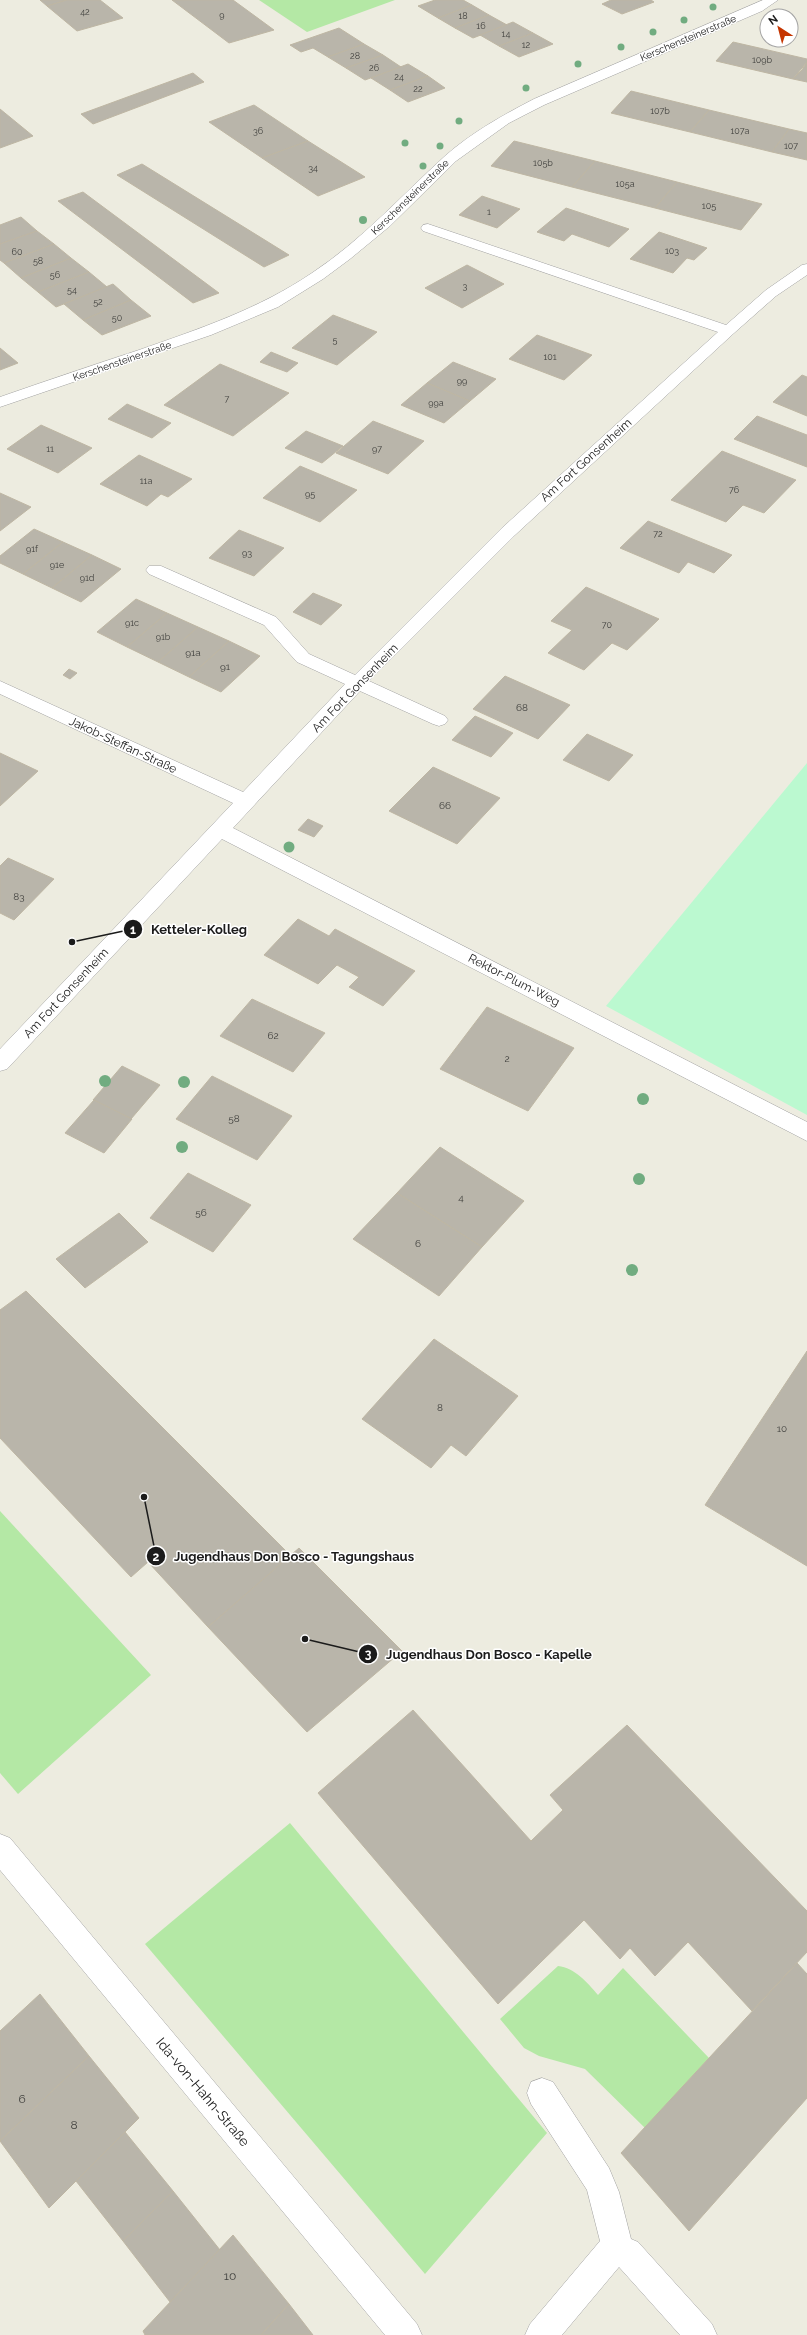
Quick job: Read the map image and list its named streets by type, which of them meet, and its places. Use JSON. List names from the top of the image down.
{
  "streets": {
    "street": [
      "Kerschensteinerstraße",
      "Am Fort Gonsenheim",
      "Jakob-Steffan-Straße",
      "Rektor-Plum-Weg",
      "Ida-von-Hahn-Straße"
    ]
  },
  "crossings": [
    ["Am Fort Gonsenheim", "Jakob-Steffan-Straße"],
    ["Am Fort Gonsenheim", "Rektor-Plum-Weg"]
  ],
  "places": ["Ketteler-Kolleg", "Jugendhaus Don Bosco - Tagungshaus", "Jugendhaus Don Bosco - Kapelle"],
  "house_numbers": [
    "42",
    "9",
    "18",
    "16",
    "14",
    "12",
    "28",
    "109b",
    "26",
    "24",
    "22",
    "107b",
    "36",
    "107a",
    "107",
    "105b",
    "34",
    "105a",
    "105",
    "1",
    "103",
    "60",
    "58",
    "56",
    "3",
    "54",
    "52",
    "50",
    "5",
    "101",
    "99",
    "7",
    "99a",
    "11",
    "97",
    "11a",
    "76",
    "95",
    "72",
    "91f",
    "93",
    "91e",
    "91d",
    "91c",
    "70",
    "91b",
    "91a",
    "91",
    "68",
    "66",
    "83",
    "62",
    "2",
    "58",
    "4",
    "56",
    "6",
    "8",
    "10",
    "6",
    "8",
    "10"
  ],
  "north": "top left"
}
